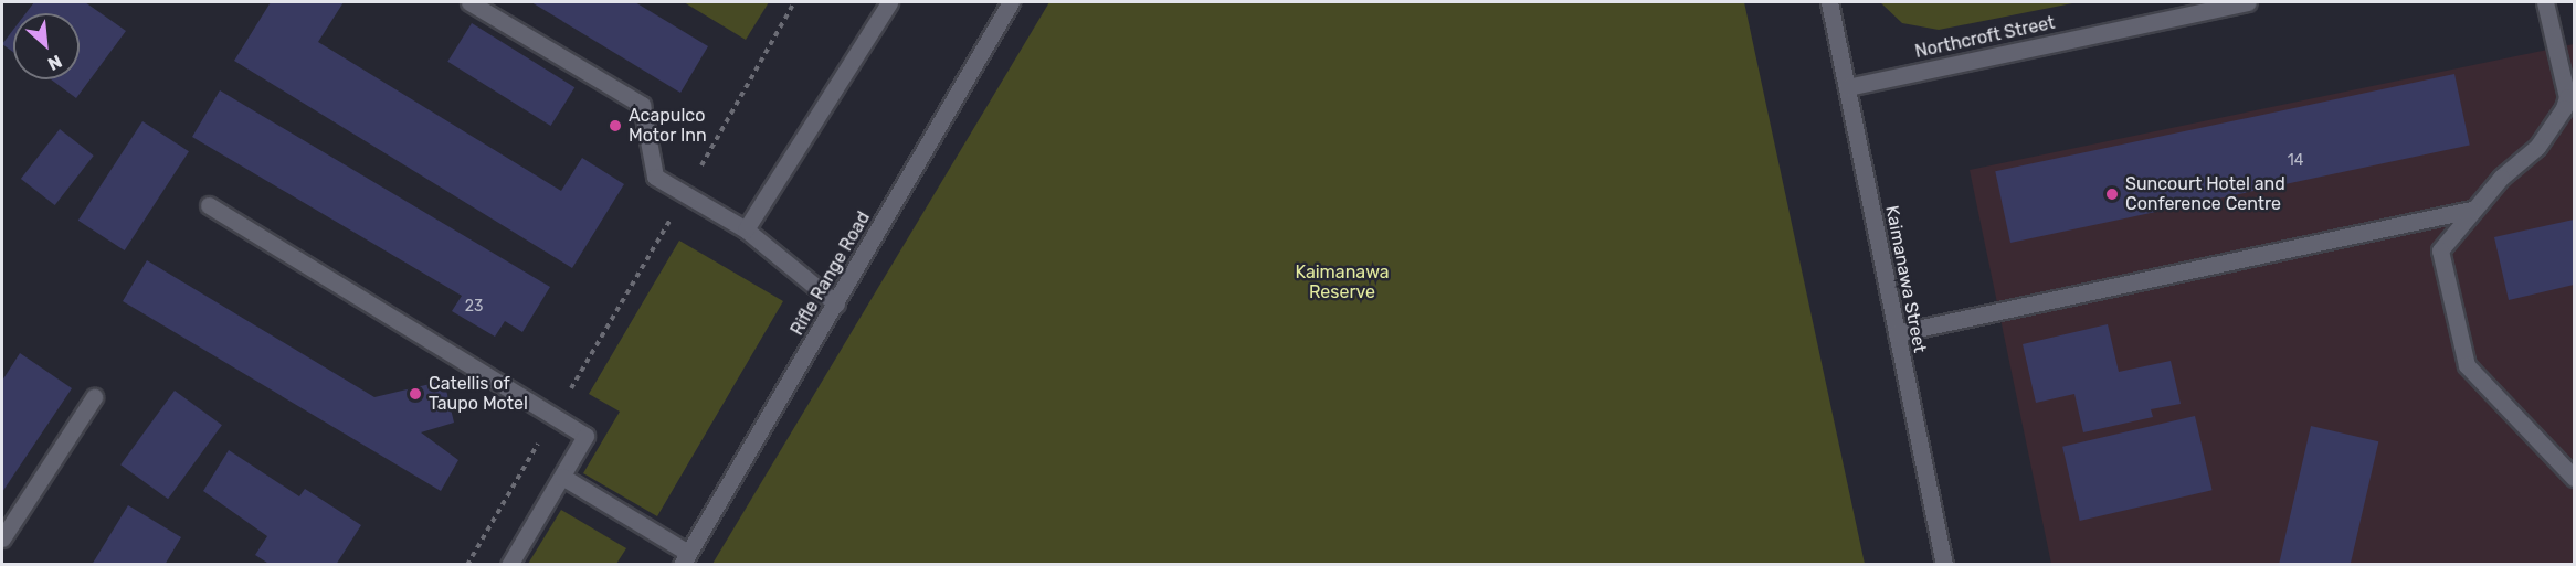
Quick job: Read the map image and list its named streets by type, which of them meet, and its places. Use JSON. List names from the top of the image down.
{
  "streets": {
    "street": ["Northcroft Street", "Rifle Range Road", "Kaimanawa Street"]
  },
  "crossings": [
    ["Northcroft Street", "Kaimanawa Street"]
  ],
  "parks": ["Kaimanawa Reserve"],
  "places": ["Acapulco Motor Inn", "Suncourt Hotel and Conference Centre", "Catellis of Taupo Motel"],
  "house_numbers": ["14", "23"],
  "north": "bottom right"
}
